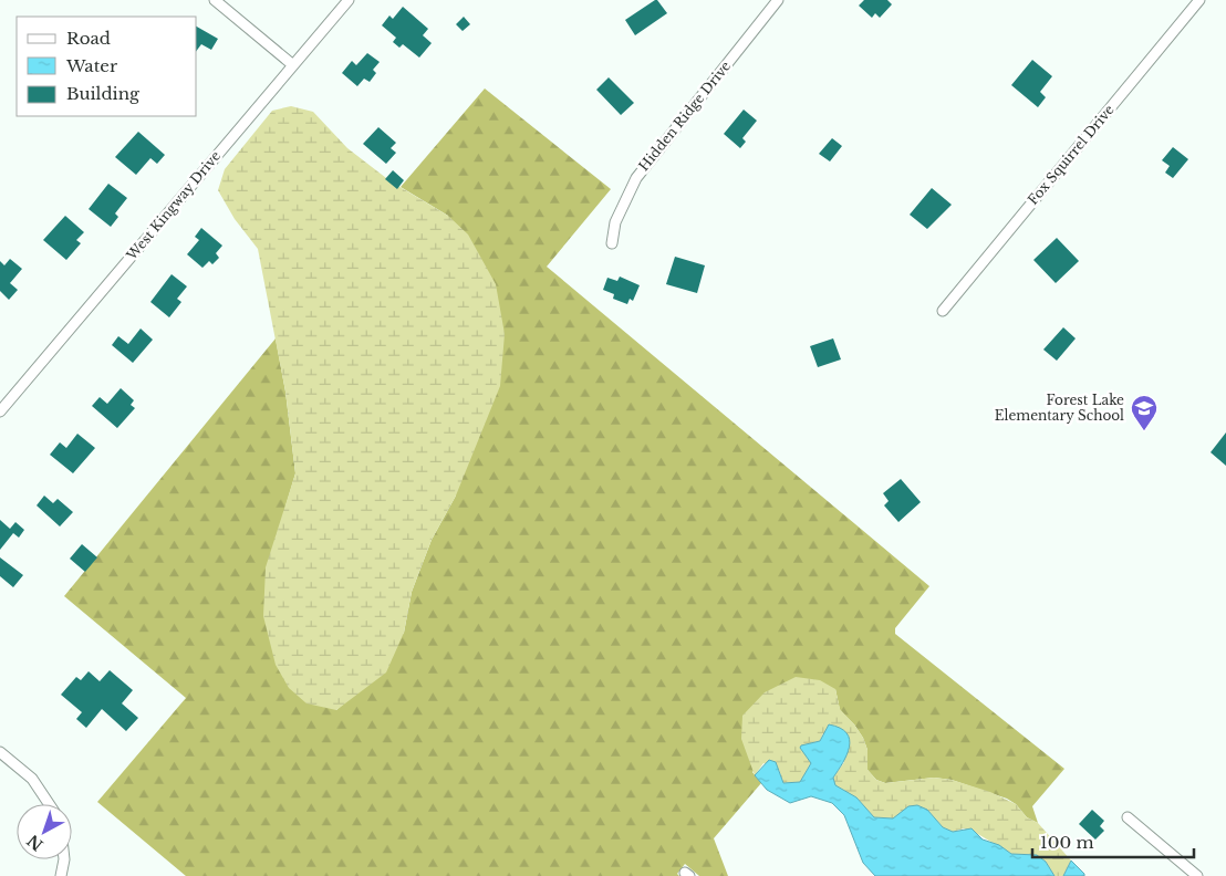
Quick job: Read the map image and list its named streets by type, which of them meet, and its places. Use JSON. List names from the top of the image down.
{
  "streets": {
    "street": ["Hidden Ridge Drive", "Fox Squirrel Drive", "West Kingway Drive"]
  },
  "places": {
    "school or university": ["Forest Lake Elementary School"]
  },
  "legend": ["Road", "Water", "Building"],
  "scale_bar": "100 m",
  "north": "bottom left"
}
